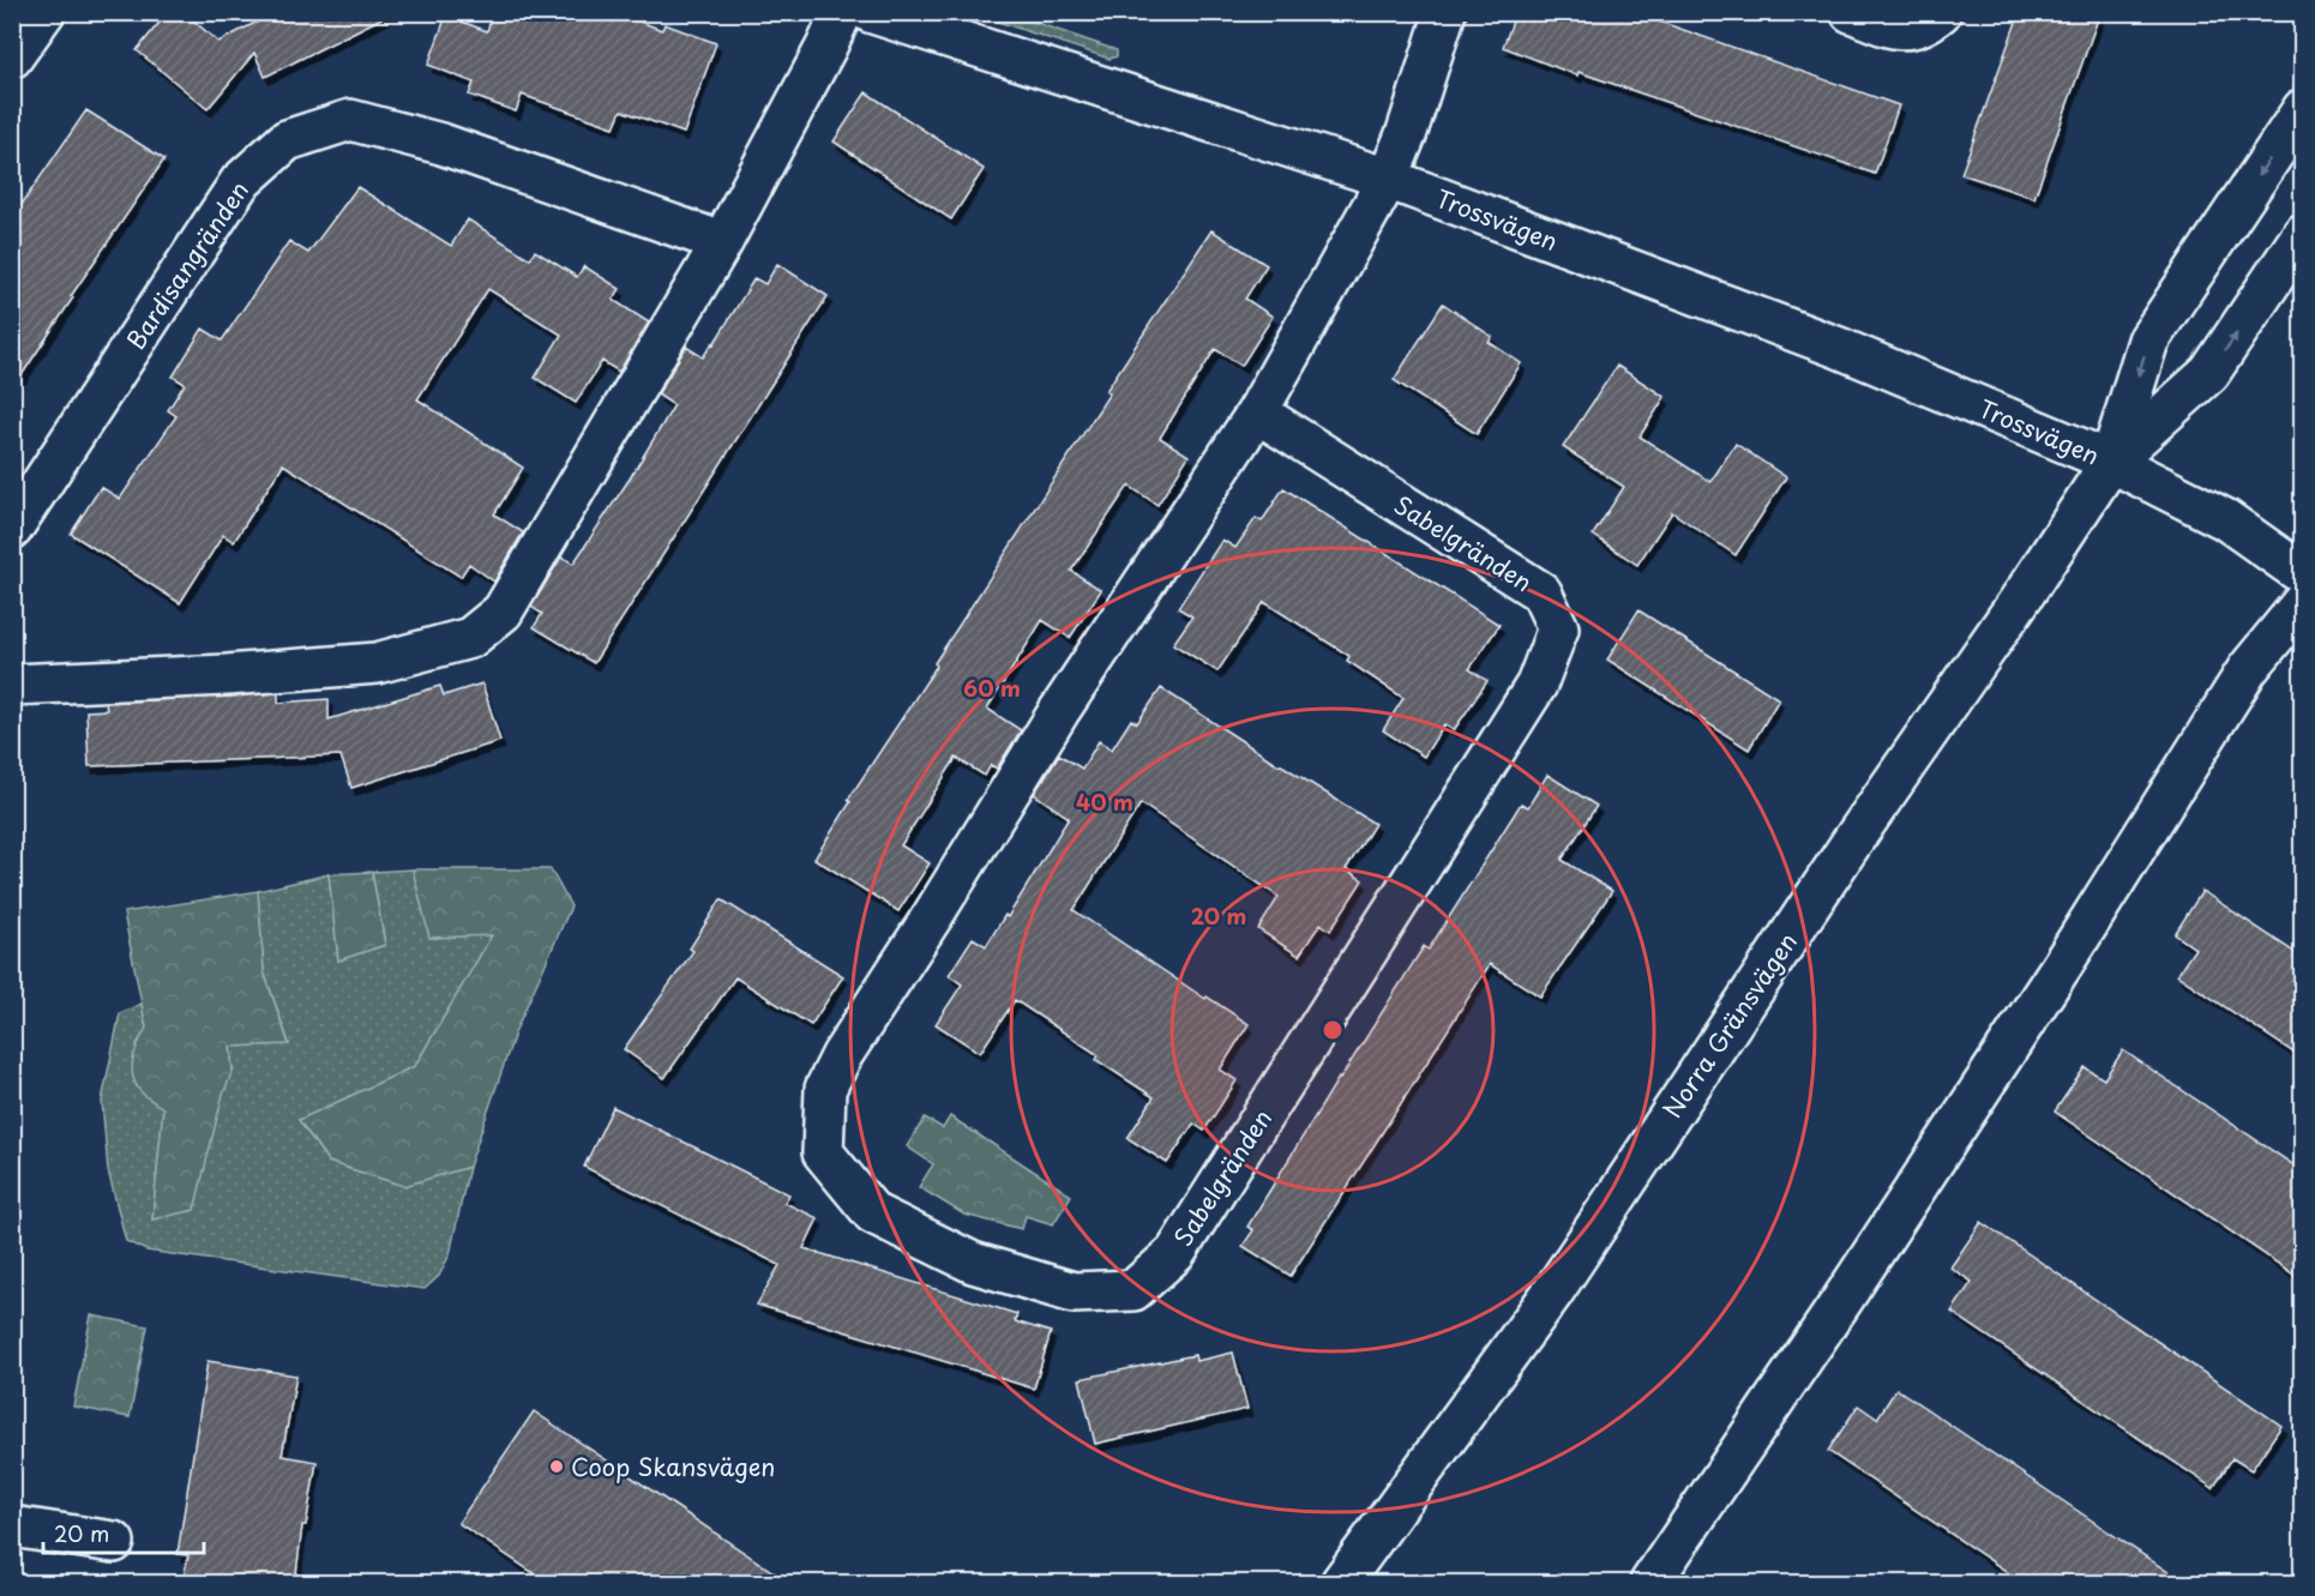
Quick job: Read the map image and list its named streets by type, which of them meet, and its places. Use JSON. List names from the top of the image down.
{
  "streets": {
    "street": [
      "Trossvägen",
      "Bardisangränden",
      "Sabelgränden",
      "Norra Gränsvägen"
    ]
  },
  "crossings": [
    ["Trossvägen", "Sabelgränden"],
    ["Trossvägen", "Norra Gränsvägen"]
  ],
  "places": ["Coop Skansvägen"],
  "scale_bar": "20 m",
  "rings": ["60 m", "40 m", "20 m"]
}
